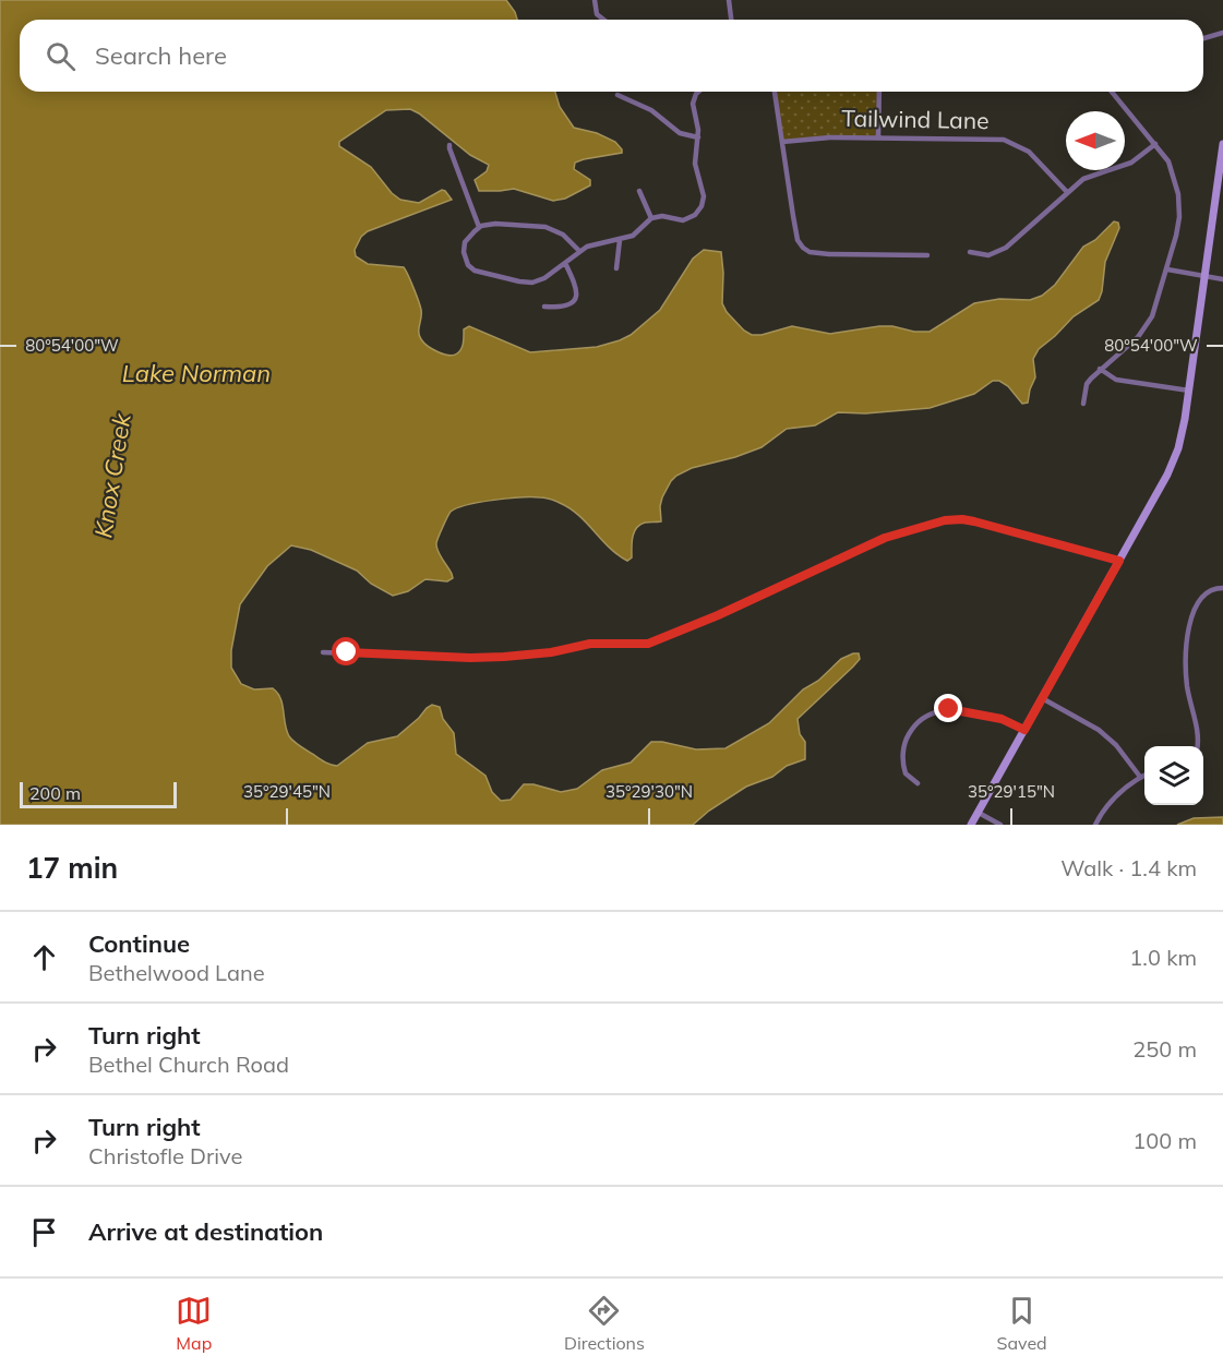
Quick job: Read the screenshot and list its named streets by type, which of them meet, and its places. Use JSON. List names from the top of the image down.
{
  "streets": {
    "street": ["Tailwind Lane"]
  },
  "water": ["Lake Norman", "Knox Creek"],
  "scale_bar": "200 m",
  "north": "left",
  "page": {
    "search": "Search here",
    "scale": "200 m",
    "heading": ["17 min", "Walk · 1.4 km"],
    "list": [
      ["Continue", "Bethelwood Lane", "1.0 km"],
      ["Turn right", "Bethel Church Road", "250 m"],
      ["Turn right", "Christofle Drive", "100 m"],
      "Arrive at destination"
    ],
    "nav": ["Map", "Directions", "Saved"]
  },
  "coordinates": [
    "80°54'00\"W",
    "35°29'45\"N",
    "35°29'30\"N",
    "35°29'15\"N"
  ]
}
